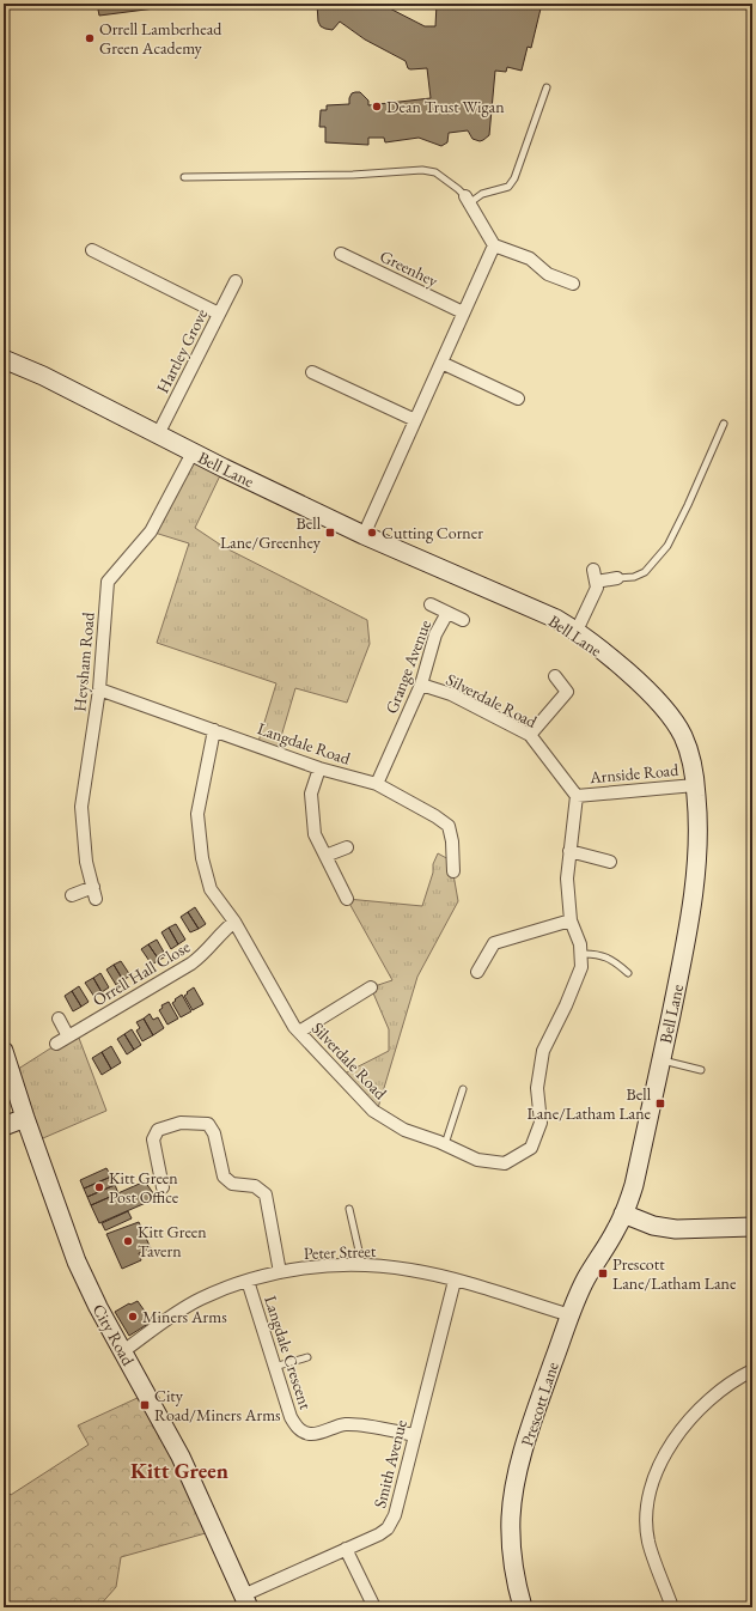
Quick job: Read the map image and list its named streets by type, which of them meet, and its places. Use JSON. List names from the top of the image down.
{
  "streets": {
    "street": [
      "Greenhey",
      "Hartley Grove",
      "Bell Lane",
      "Heysham Road",
      "Grange Avenue",
      "Silverdale Road",
      "Langdale Road",
      "Arnside Road",
      "Orrell Hall Close",
      "Peter Street",
      "City Road",
      "Langdale Crescent",
      "Prescott Lane",
      "Smith Avenue"
    ]
  },
  "crossings": [
    ["Hartley Grove", "Bell Lane"],
    ["Bell Lane", "Heysham Road"],
    ["Bell Lane", "Arnside Road"],
    ["Bell Lane", "Prescott Lane"],
    ["Heysham Road", "Langdale Road"],
    ["Grange Avenue", "Silverdale Road"],
    ["Grange Avenue", "Langdale Road"],
    ["Silverdale Road", "Langdale Road"],
    ["Silverdale Road", "Arnside Road"],
    ["Silverdale Road", "Orrell Hall Close"],
    ["Peter Street", "City Road"],
    ["Peter Street", "Langdale Crescent"],
    ["Peter Street", "Prescott Lane"],
    ["Peter Street", "Smith Avenue"],
    ["City Road", "Smith Avenue"],
    ["Langdale Crescent", "Smith Avenue"]
  ],
  "districts": ["Kitt Green"],
  "places": {
    "other": [
      "Orrell Lamberhead Green Academy",
      "Dean Trust Wigan",
      "Cutting Corner",
      "Kitt Green Post Office",
      "Kitt Green Tavern",
      "Miners Arms"
    ],
    "transit": [
      "Bell Lane/Greenhey",
      "Bell Lane/Latham Lane",
      "Prescott Lane/Latham Lane",
      "City Road/Miners Arms"
    ]
  }
}
